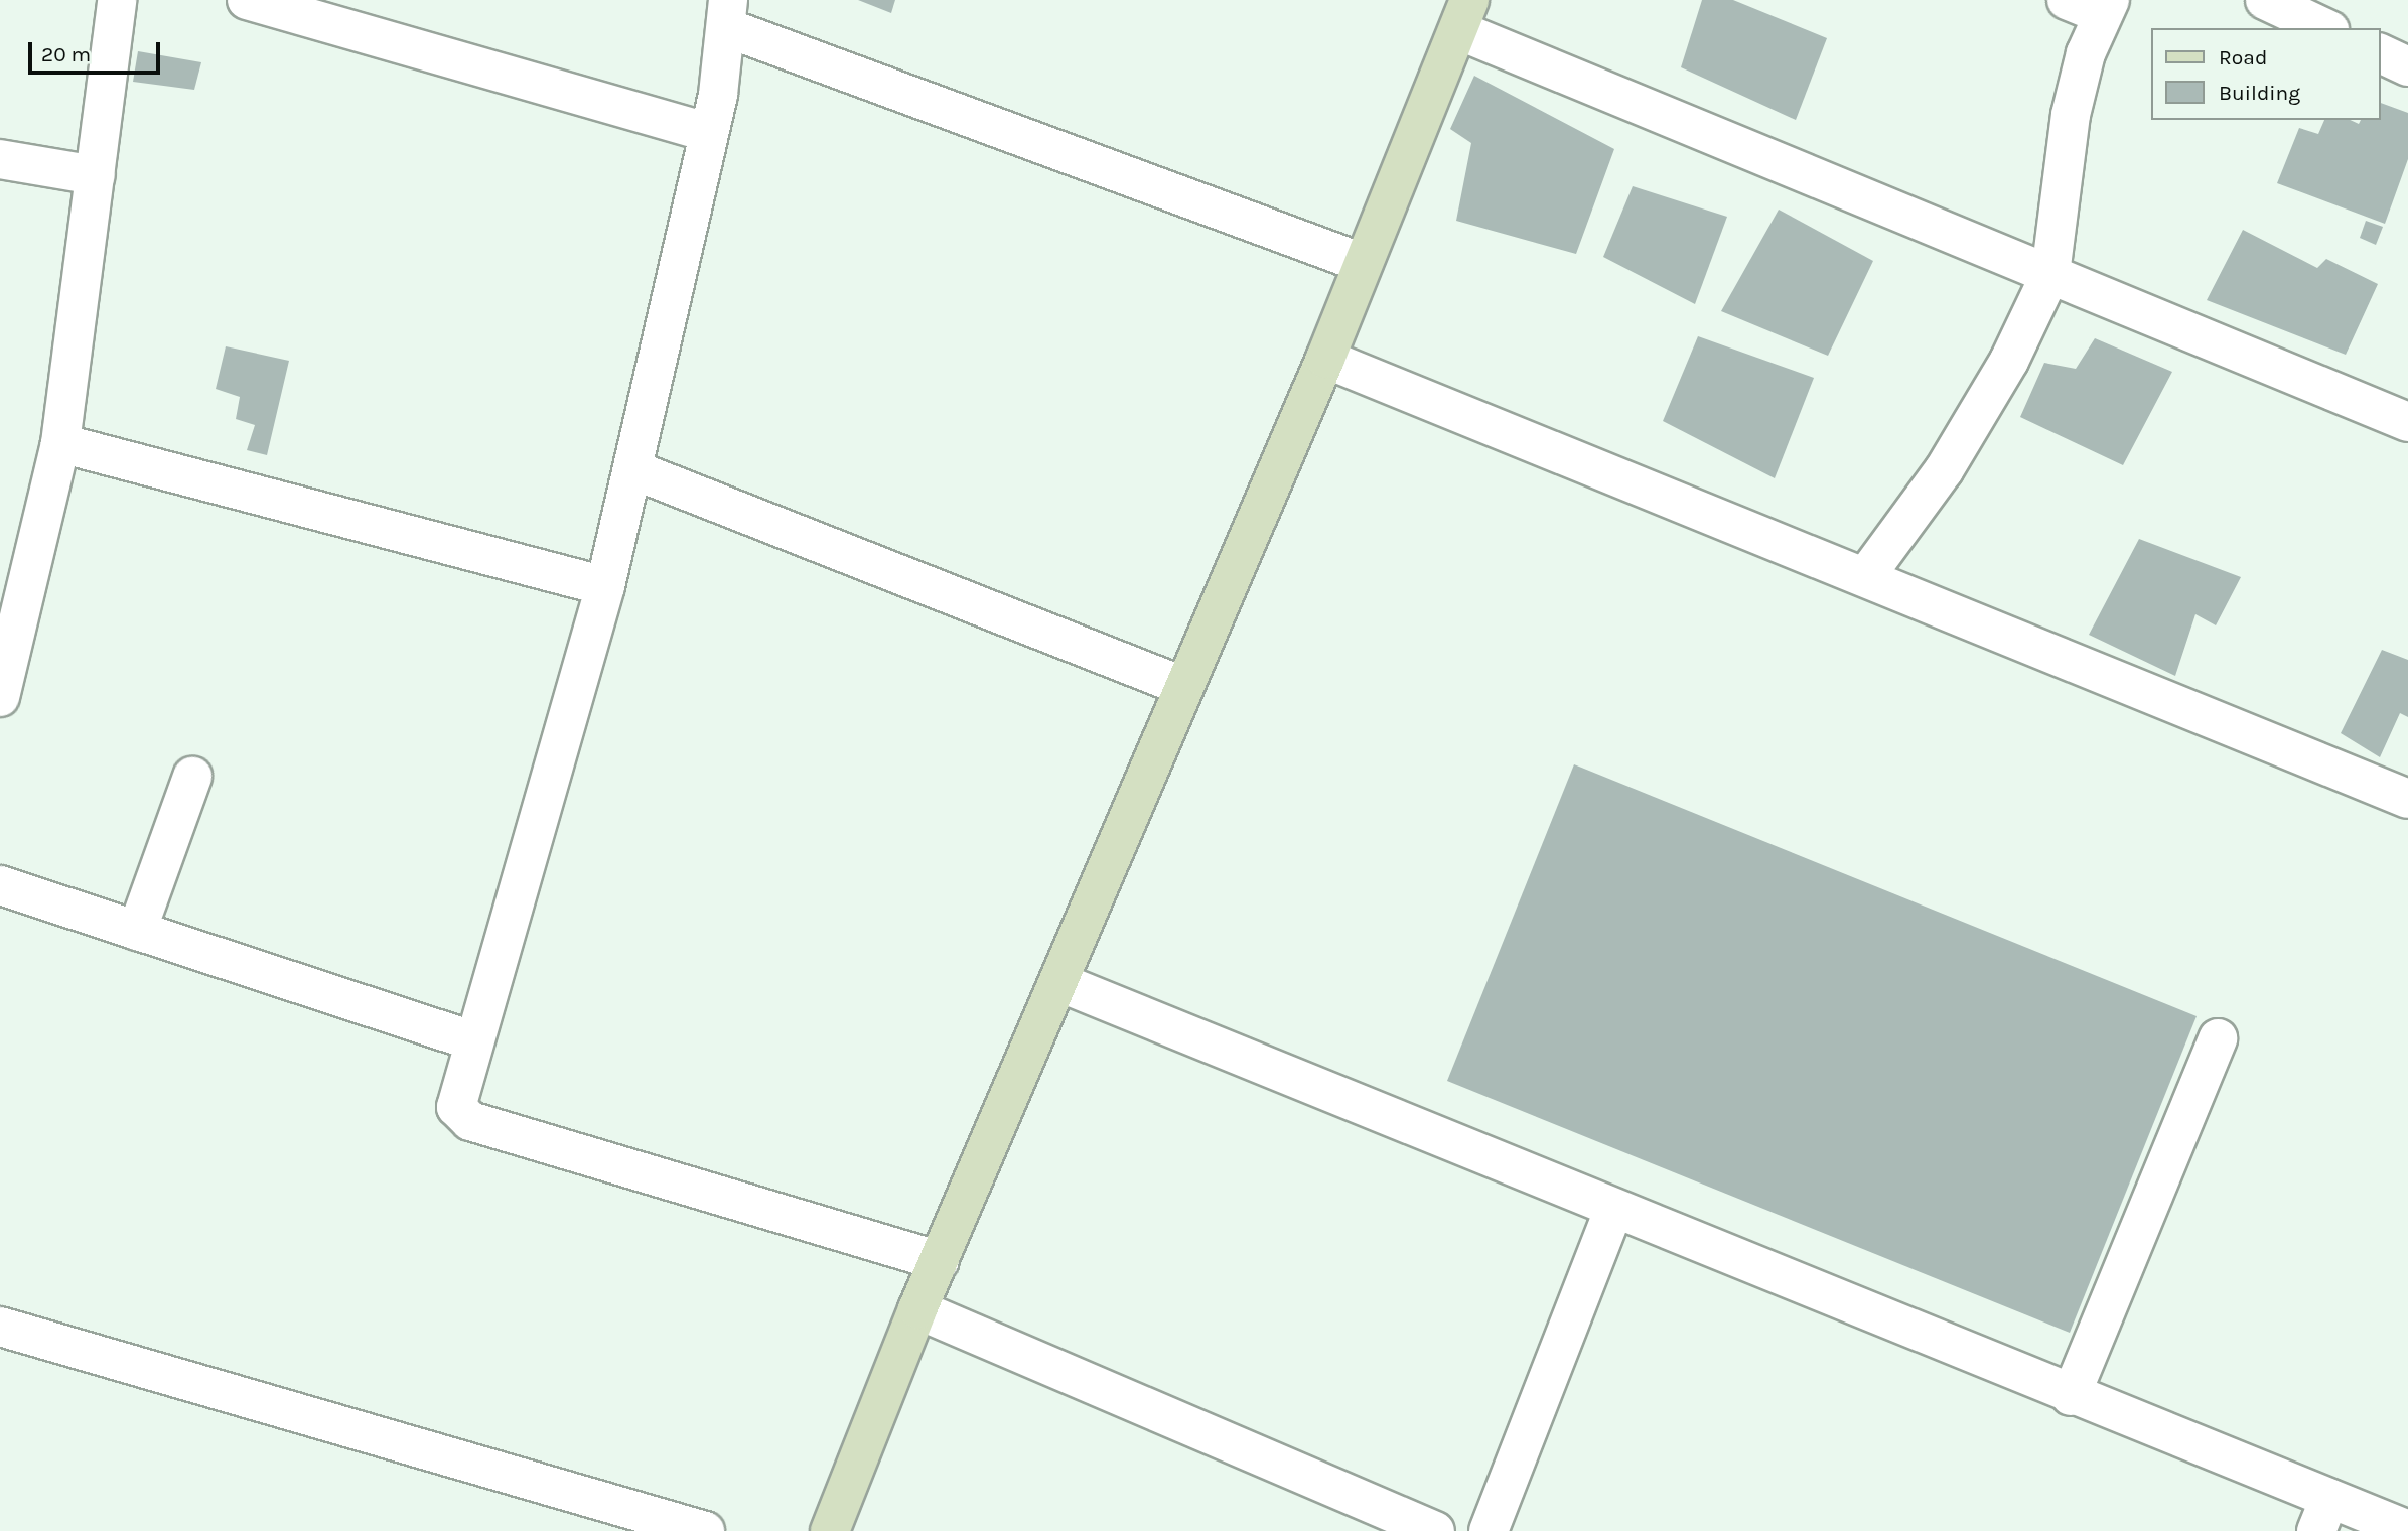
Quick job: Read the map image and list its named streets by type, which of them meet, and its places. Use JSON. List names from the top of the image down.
{
  "legend": ["Road", "Building"],
  "scale_bar": "20 m"
}
